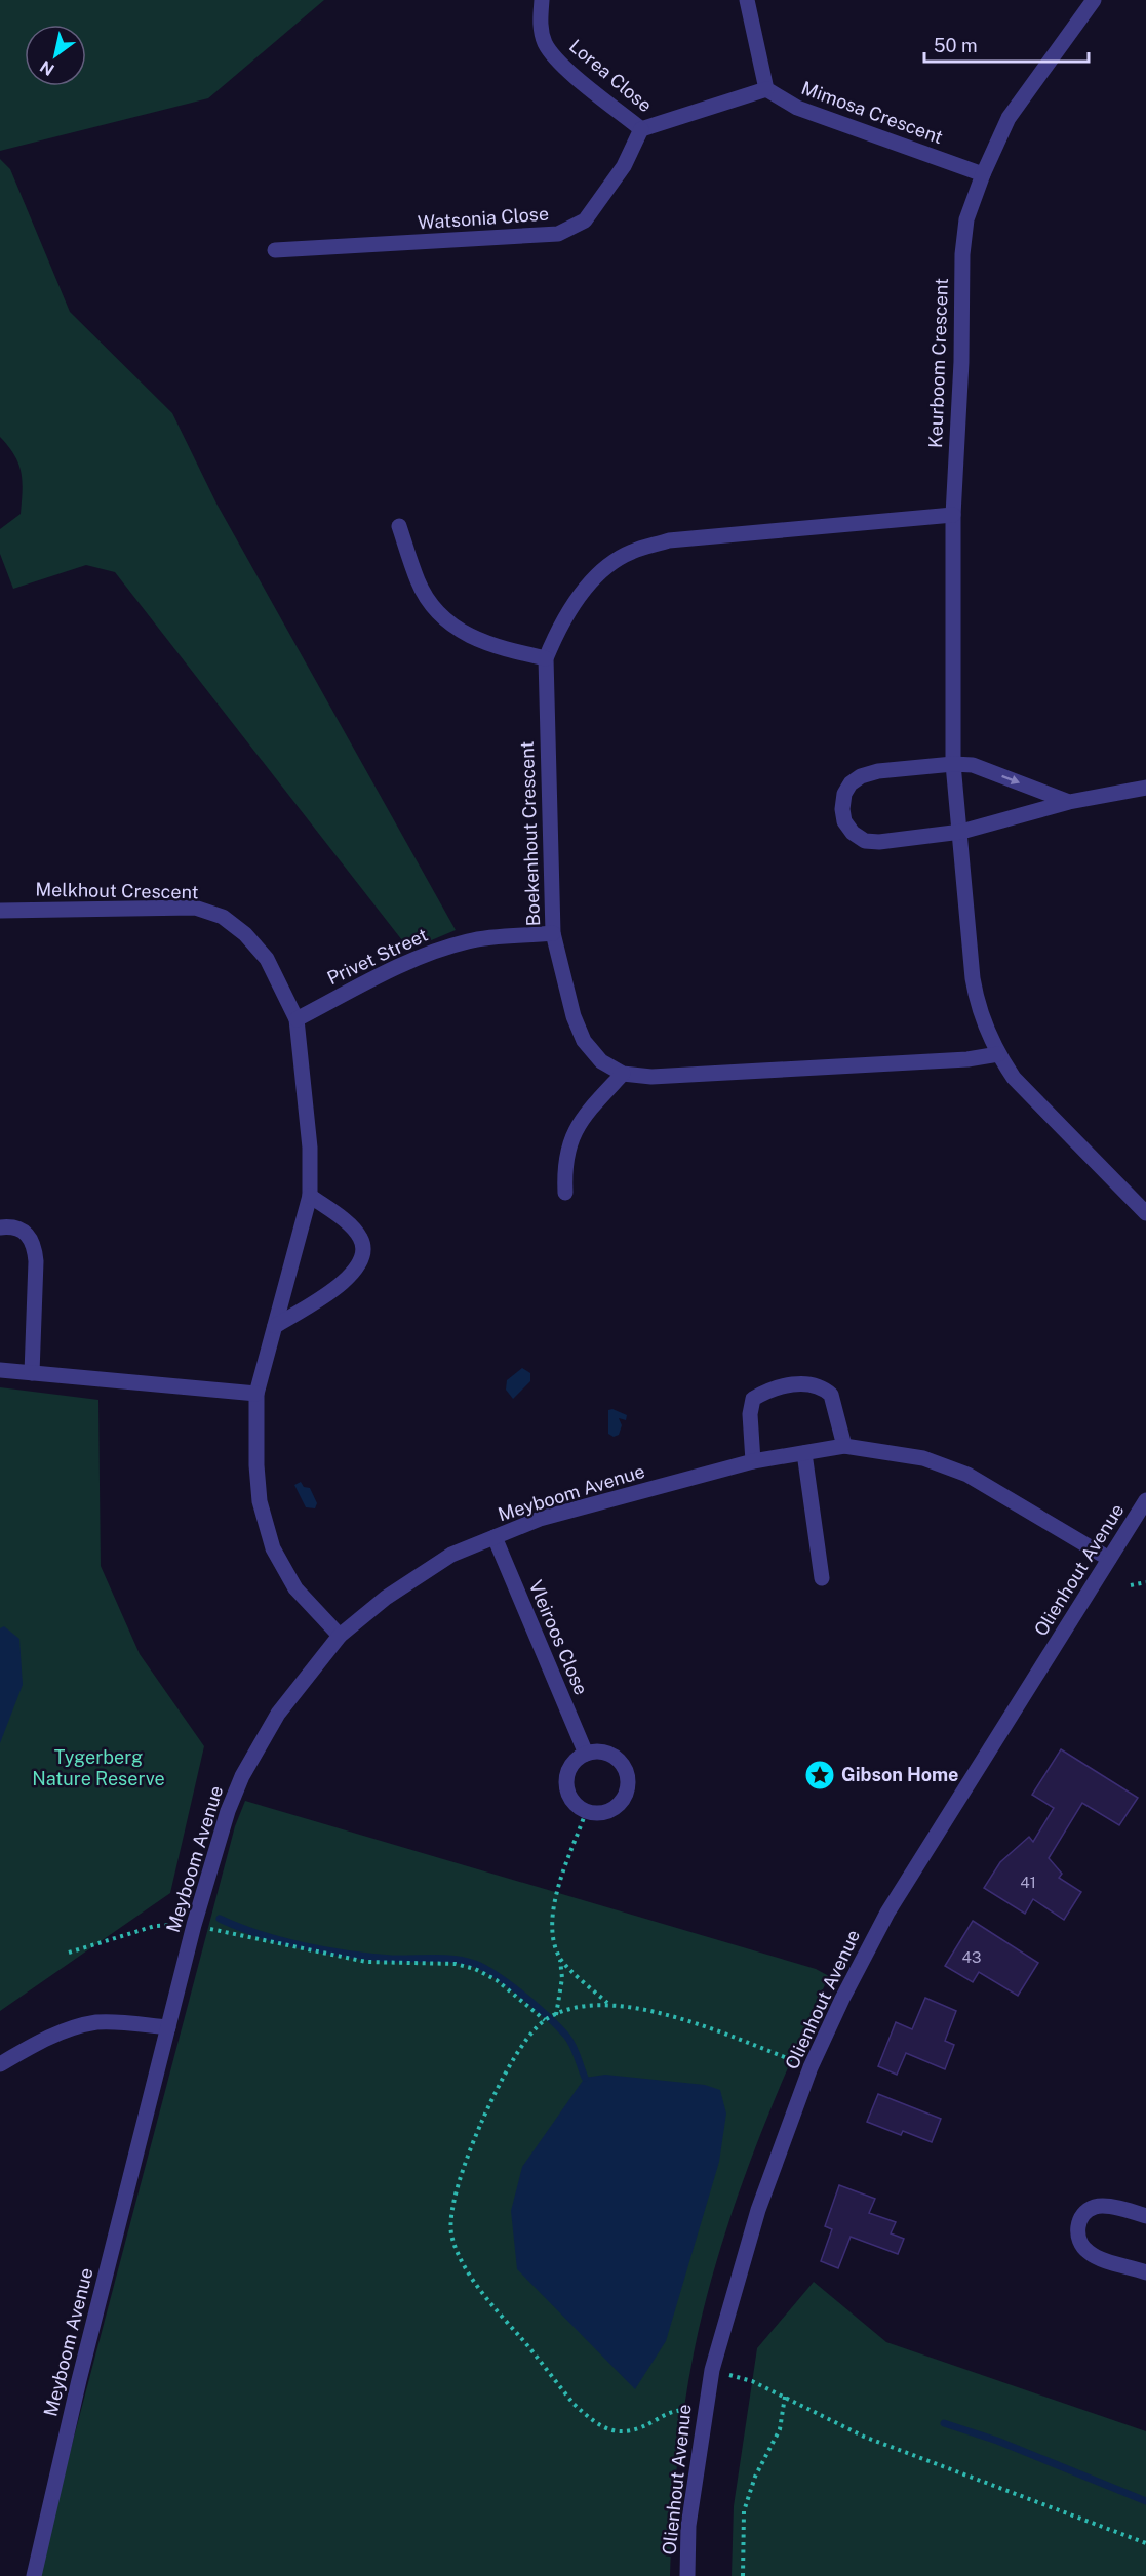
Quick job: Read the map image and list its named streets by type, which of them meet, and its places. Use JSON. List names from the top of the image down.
{
  "streets": {
    "street": [
      "Lorea Close",
      "Mimosa Crescent",
      "Watsonia Close",
      "Keurboom Crescent",
      "Boekenhout Crescent",
      "Melkhout Crescent",
      "Privet Street",
      "Meyboom Avenue",
      "Olienhout Avenue",
      "Vleiroos Close"
    ]
  },
  "crossings": [
    ["Lorea Close", "Mimosa Crescent"],
    ["Lorea Close", "Watsonia Close"],
    ["Mimosa Crescent", "Keurboom Crescent"],
    ["Keurboom Crescent", "Boekenhout Crescent"],
    ["Boekenhout Crescent", "Privet Street"],
    ["Melkhout Crescent", "Privet Street"],
    ["Melkhout Crescent", "Meyboom Avenue"],
    ["Meyboom Avenue", "Olienhout Avenue"],
    ["Meyboom Avenue", "Vleiroos Close"]
  ],
  "parks": ["Tygerberg Nature Reserve"],
  "places": {
    "place": ["Gibson Home"]
  },
  "house_numbers": ["41", "43"],
  "scale_bar": "50 m",
  "north": "bottom left"
}
